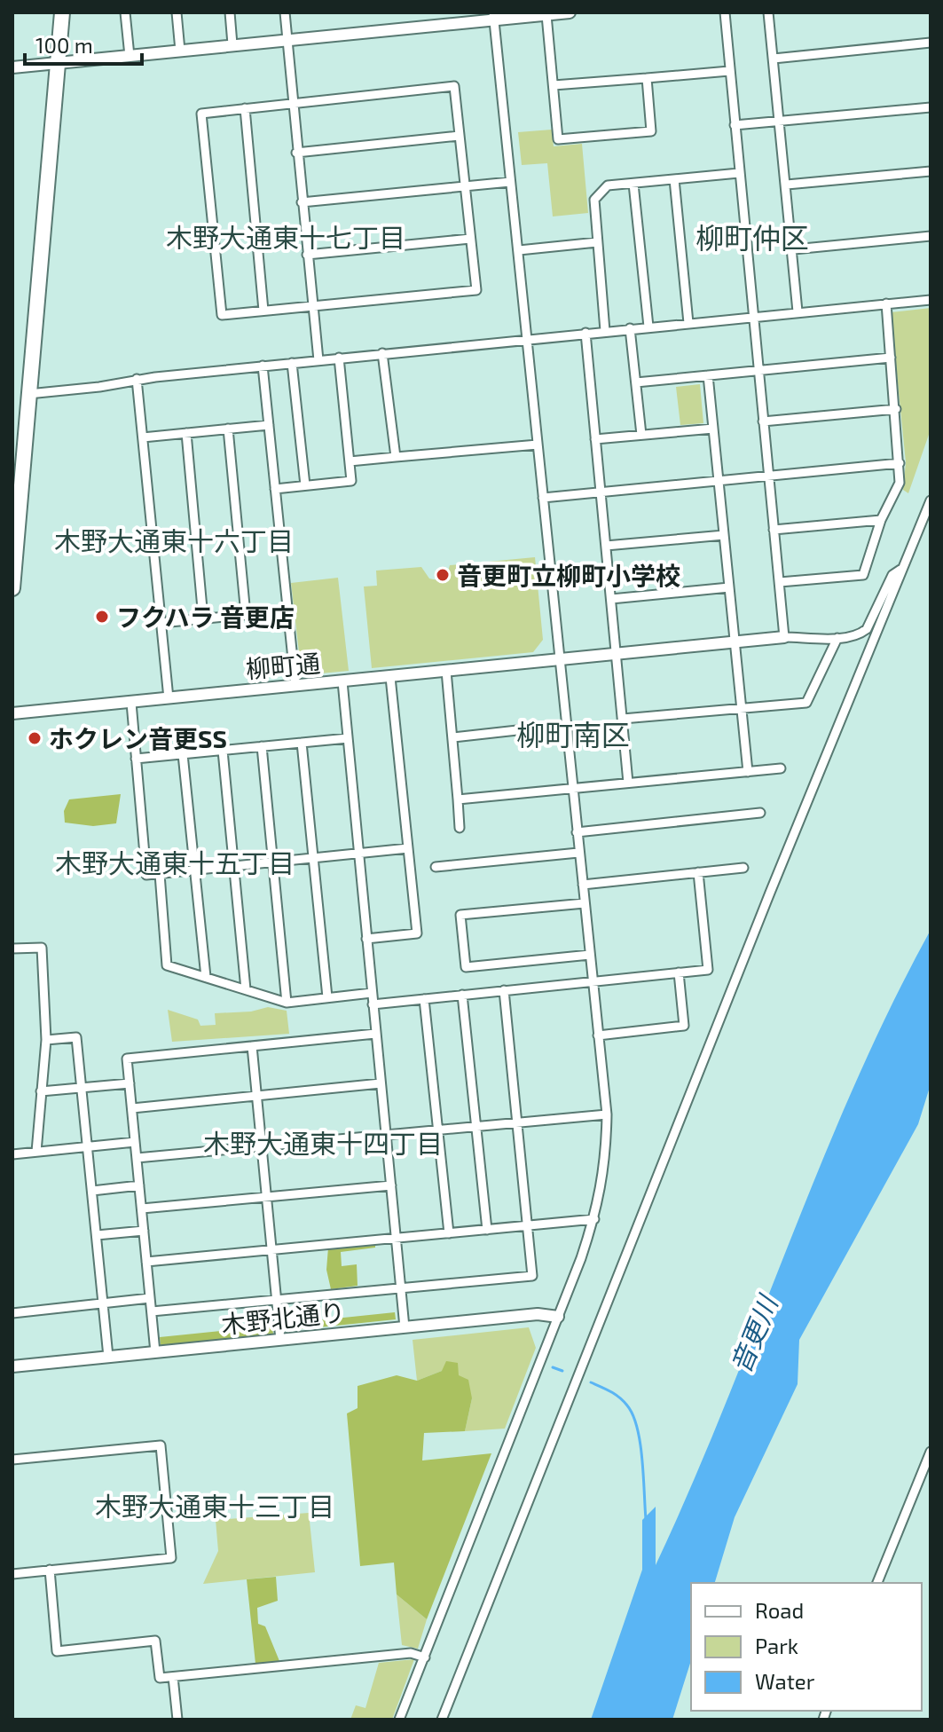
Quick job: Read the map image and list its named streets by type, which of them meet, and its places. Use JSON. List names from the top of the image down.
{
  "streets": {
    "street": ["柳町通", "木野北通り"]
  },
  "districts": [
    "木野大通東十七丁目",
    "柳町仲区",
    "木野大通東十六丁目",
    "柳町南区",
    "木野大通東十五丁目",
    "木野大通東十四丁目",
    "木野大通東十三丁目"
  ],
  "water": ["音更川"],
  "places": ["音更町立柳町小学校", "フクハラ 音更店", "ホクレン音更SS"],
  "legend": ["Road", "Park", "Water"],
  "scale_bar": "100 m"
}
